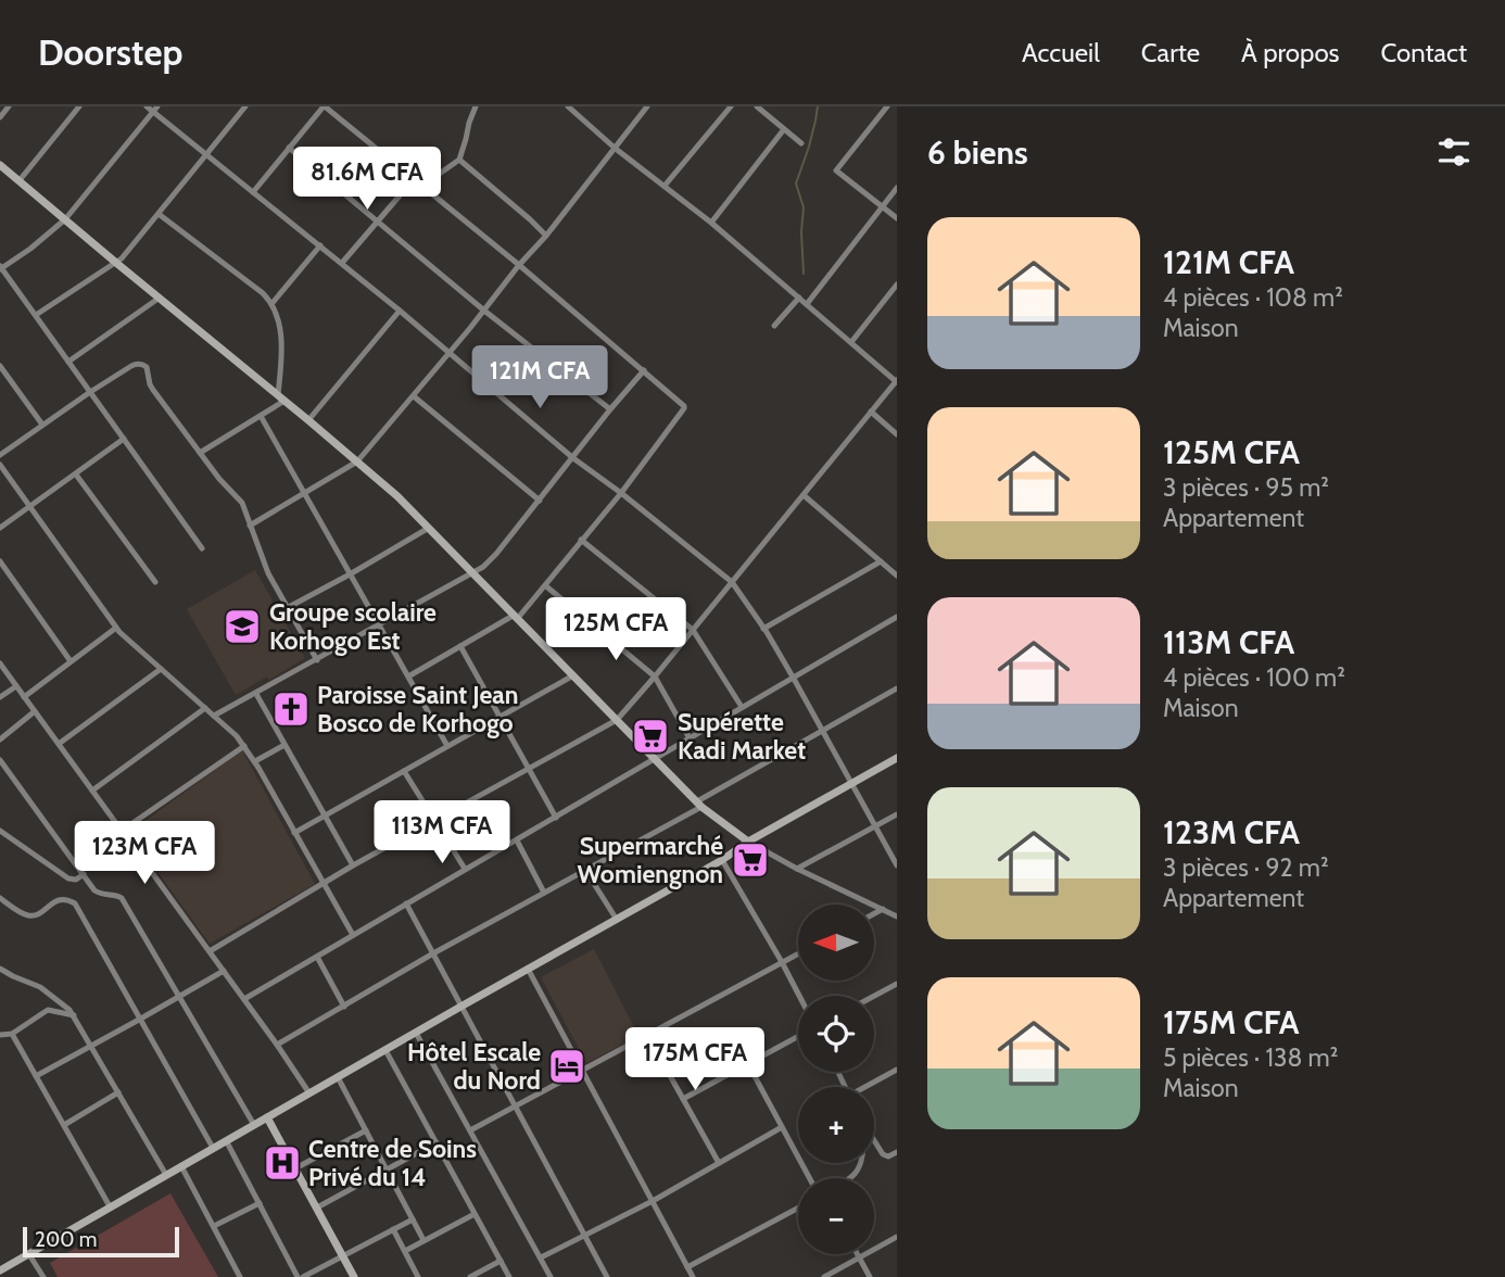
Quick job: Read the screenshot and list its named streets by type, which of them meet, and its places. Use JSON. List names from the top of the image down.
{
  "places": {
    "school or university": ["Groupe scolaire Korhogo Est"],
    "church": ["Paroisse Saint Jean Bosco de Korhogo"],
    "supermarket": ["Supérette Kadi Market", "Supermarché Womiengnon"],
    "hotel": ["Hôtel Escale du Nord"],
    "hospital": ["Centre de Soins Privé du 14"]
  },
  "scale_bar": "200 m",
  "north": "left",
  "page": {
    "header": "Doorstep",
    "nav": [
      "Accueil",
      "Carte",
      "À propos",
      "Contact"
    ],
    "heading": "6 biens",
    "price": [
      "81.6M CFA",
      "121M CFA",
      "125M CFA",
      "113M CFA",
      "123M CFA",
      "175M CFA"
    ],
    "list": [
      {
        "name": "121M CFA",
        "note": "4 pièces · 108 m² · Maison"
      },
      {
        "name": "125M CFA",
        "note": "3 pièces · 95 m² · Appartement"
      },
      {
        "name": "113M CFA",
        "note": "4 pièces · 100 m² · Maison"
      },
      {
        "name": "123M CFA",
        "note": "3 pièces · 92 m² · Appartement"
      },
      {
        "name": "175M CFA",
        "note": "5 pièces · 138 m² · Maison"
      }
    ],
    "map_buttons": ["+", "−"],
    "scale": "200 m"
  }
}
